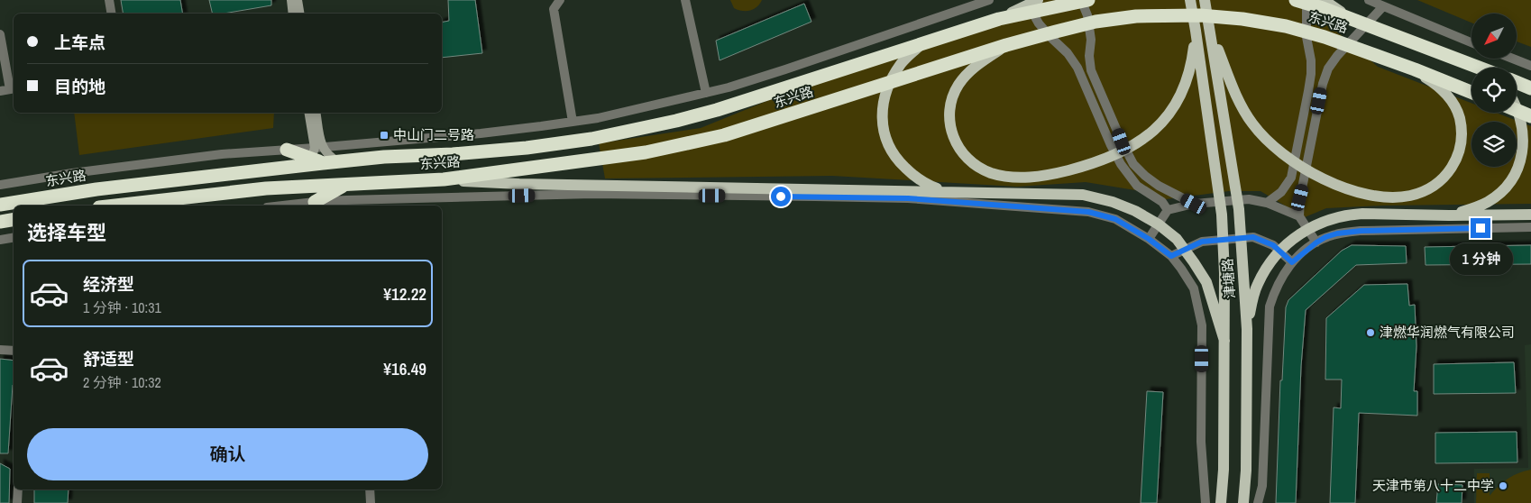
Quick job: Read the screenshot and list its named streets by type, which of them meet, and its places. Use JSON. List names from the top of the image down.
{
  "streets": {
    "highway": ["东兴路"],
    "main road": ["津塘路"]
  },
  "places": {
    "transit": ["中山门二号路"],
    "other": ["津燃华润燃气有限公司", "天津市第八十二中学"]
  },
  "north": "bottom left",
  "page": {
    "banner": ["上车点", "目的地"],
    "heading": "选择车型",
    "bubble": "1 分钟",
    "list": [
      {
        "name": "经济型",
        "note": "1 分钟 · 10:31",
        "value": "¥12.22"
      },
      {
        "name": "舒适型",
        "note": "2 分钟 · 10:32",
        "value": "¥16.49"
      }
    ],
    "buttons": "确认"
  }
}
